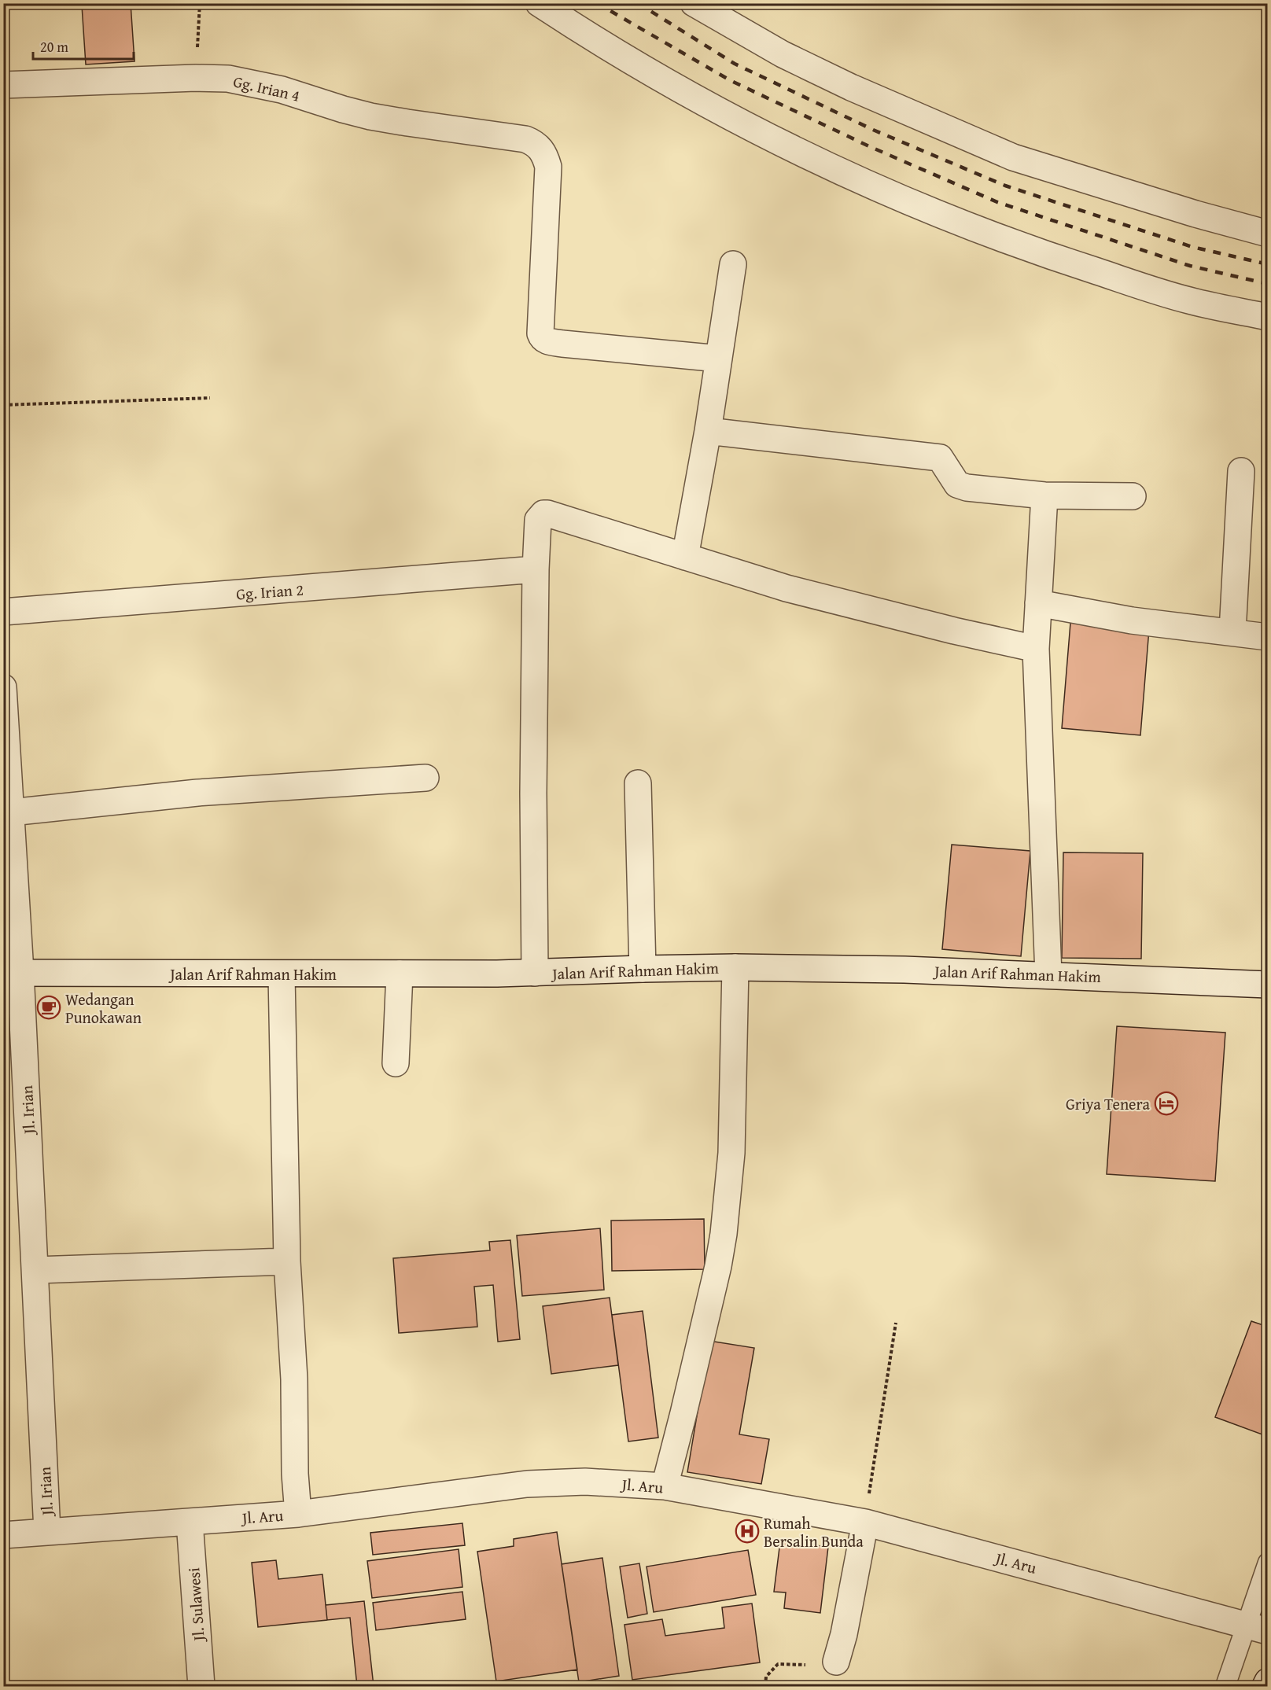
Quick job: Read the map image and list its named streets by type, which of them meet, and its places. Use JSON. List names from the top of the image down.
{
  "streets": {
    "street": [
      "Gg. Irian 4",
      "Gg. Irian 2",
      "Jalan Arif Rahman Hakim",
      "Jl. Irian",
      "Jl. Aru",
      "Jl. Sulawesi"
    ]
  },
  "crossings": [
    ["Jalan Arif Rahman Hakim", "Jl. Irian"],
    ["Jl. Irian", "Jl. Aru"],
    ["Jl. Aru", "Jl. Sulawesi"]
  ],
  "places": {
    "cafe": ["Wedangan Punokawan"],
    "hotel": ["Griya Tenera"],
    "hospital": ["Rumah Bersalin Bunda"]
  },
  "scale_bar": "20 m"
}
